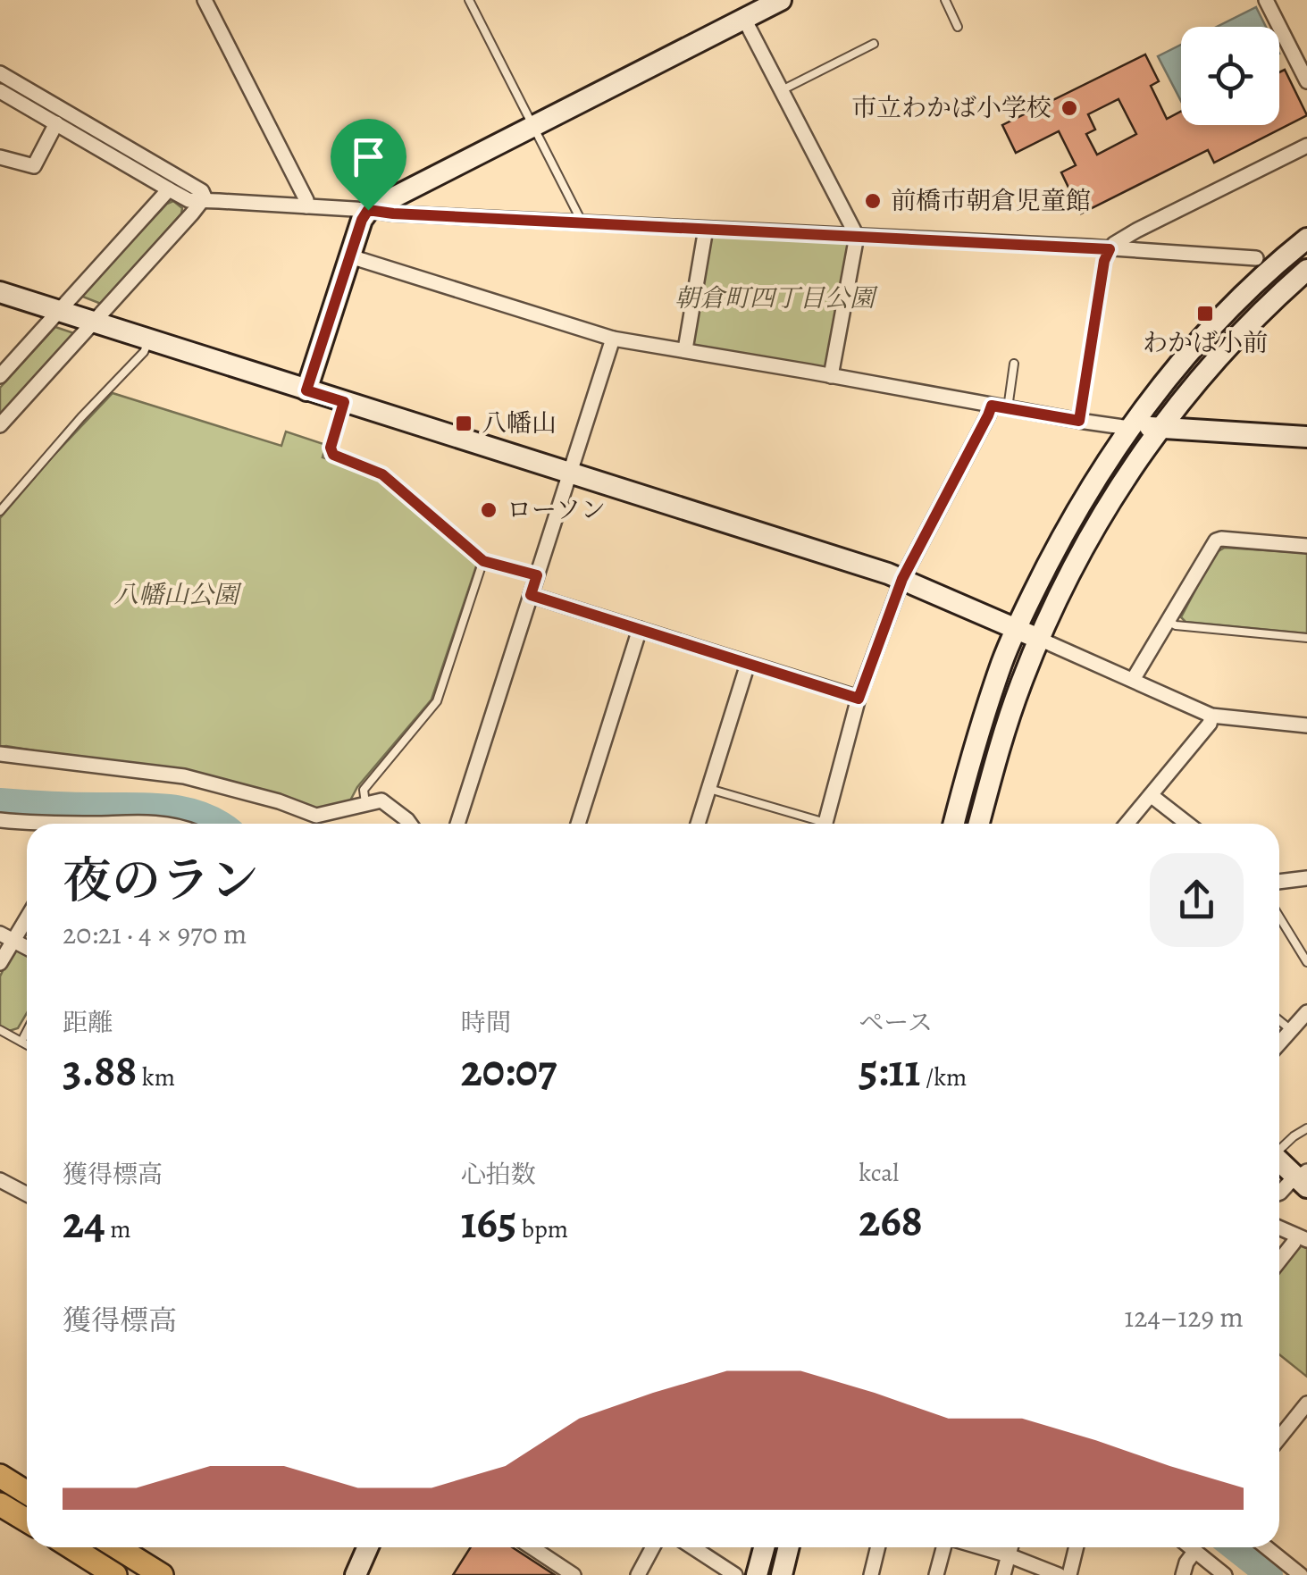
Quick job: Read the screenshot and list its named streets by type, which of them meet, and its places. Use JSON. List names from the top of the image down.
{
  "parks": ["朝倉町四丁目公園", "八幡山公園"],
  "places": {
    "other": ["市立わかば小学校", "前橋市朝倉児童館", "ローソン"],
    "transit": ["わかば小前", "八幡山"]
  },
  "page": {
    "heading": ["夜のラン", "20:21 · 4 × 970 m"],
    "stats": [
      ["距離", "3.88 km"],
      ["時間", "20:07"],
      ["ペース", "5:11 /km"],
      ["獲得標高", "24 m"],
      ["心拍数", "165 bpm"],
      ["kcal", "268"]
    ],
    "chart": ["獲得標高", "124–129 m"]
  }
}
